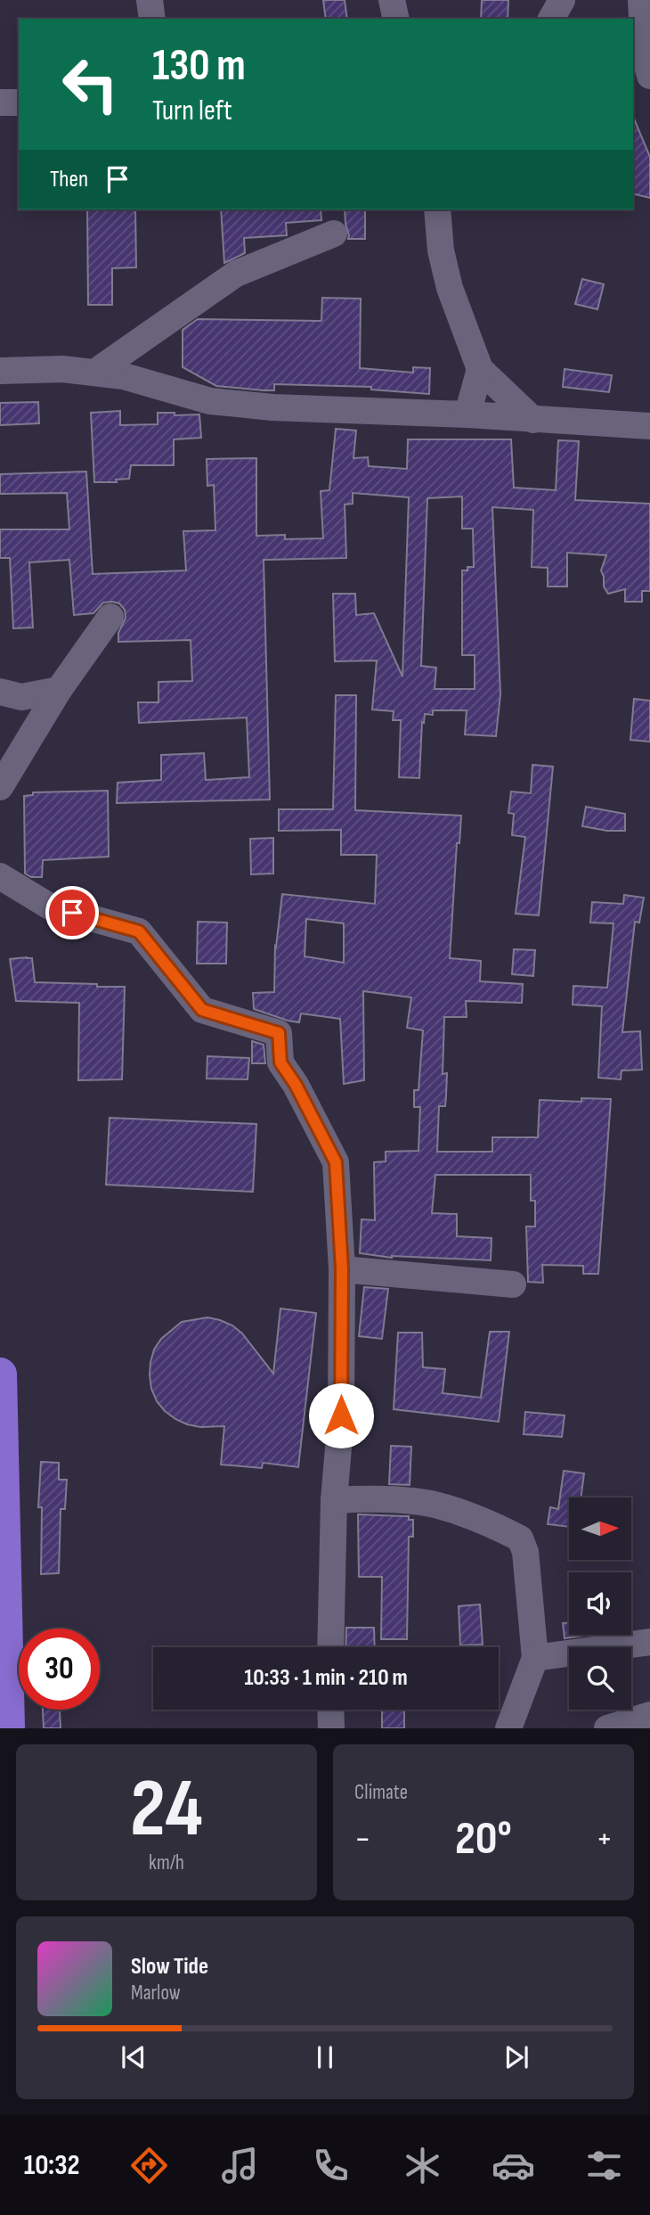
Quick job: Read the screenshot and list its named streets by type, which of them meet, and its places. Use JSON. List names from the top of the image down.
{
  "north": "right",
  "page": {
    "turn": ["130 m", "Turn left"],
    "then": "Then",
    "limit": "30",
    "trip": "10:33 · 1 min · 210 m",
    "tile": [
      ["24", "km/h"],
      "Climate"
    ],
    "heat": ["−", "20°", "+"],
    "song": ["Slow Tide", "Marlow"],
    "tabs": "10:32"
  }
}
